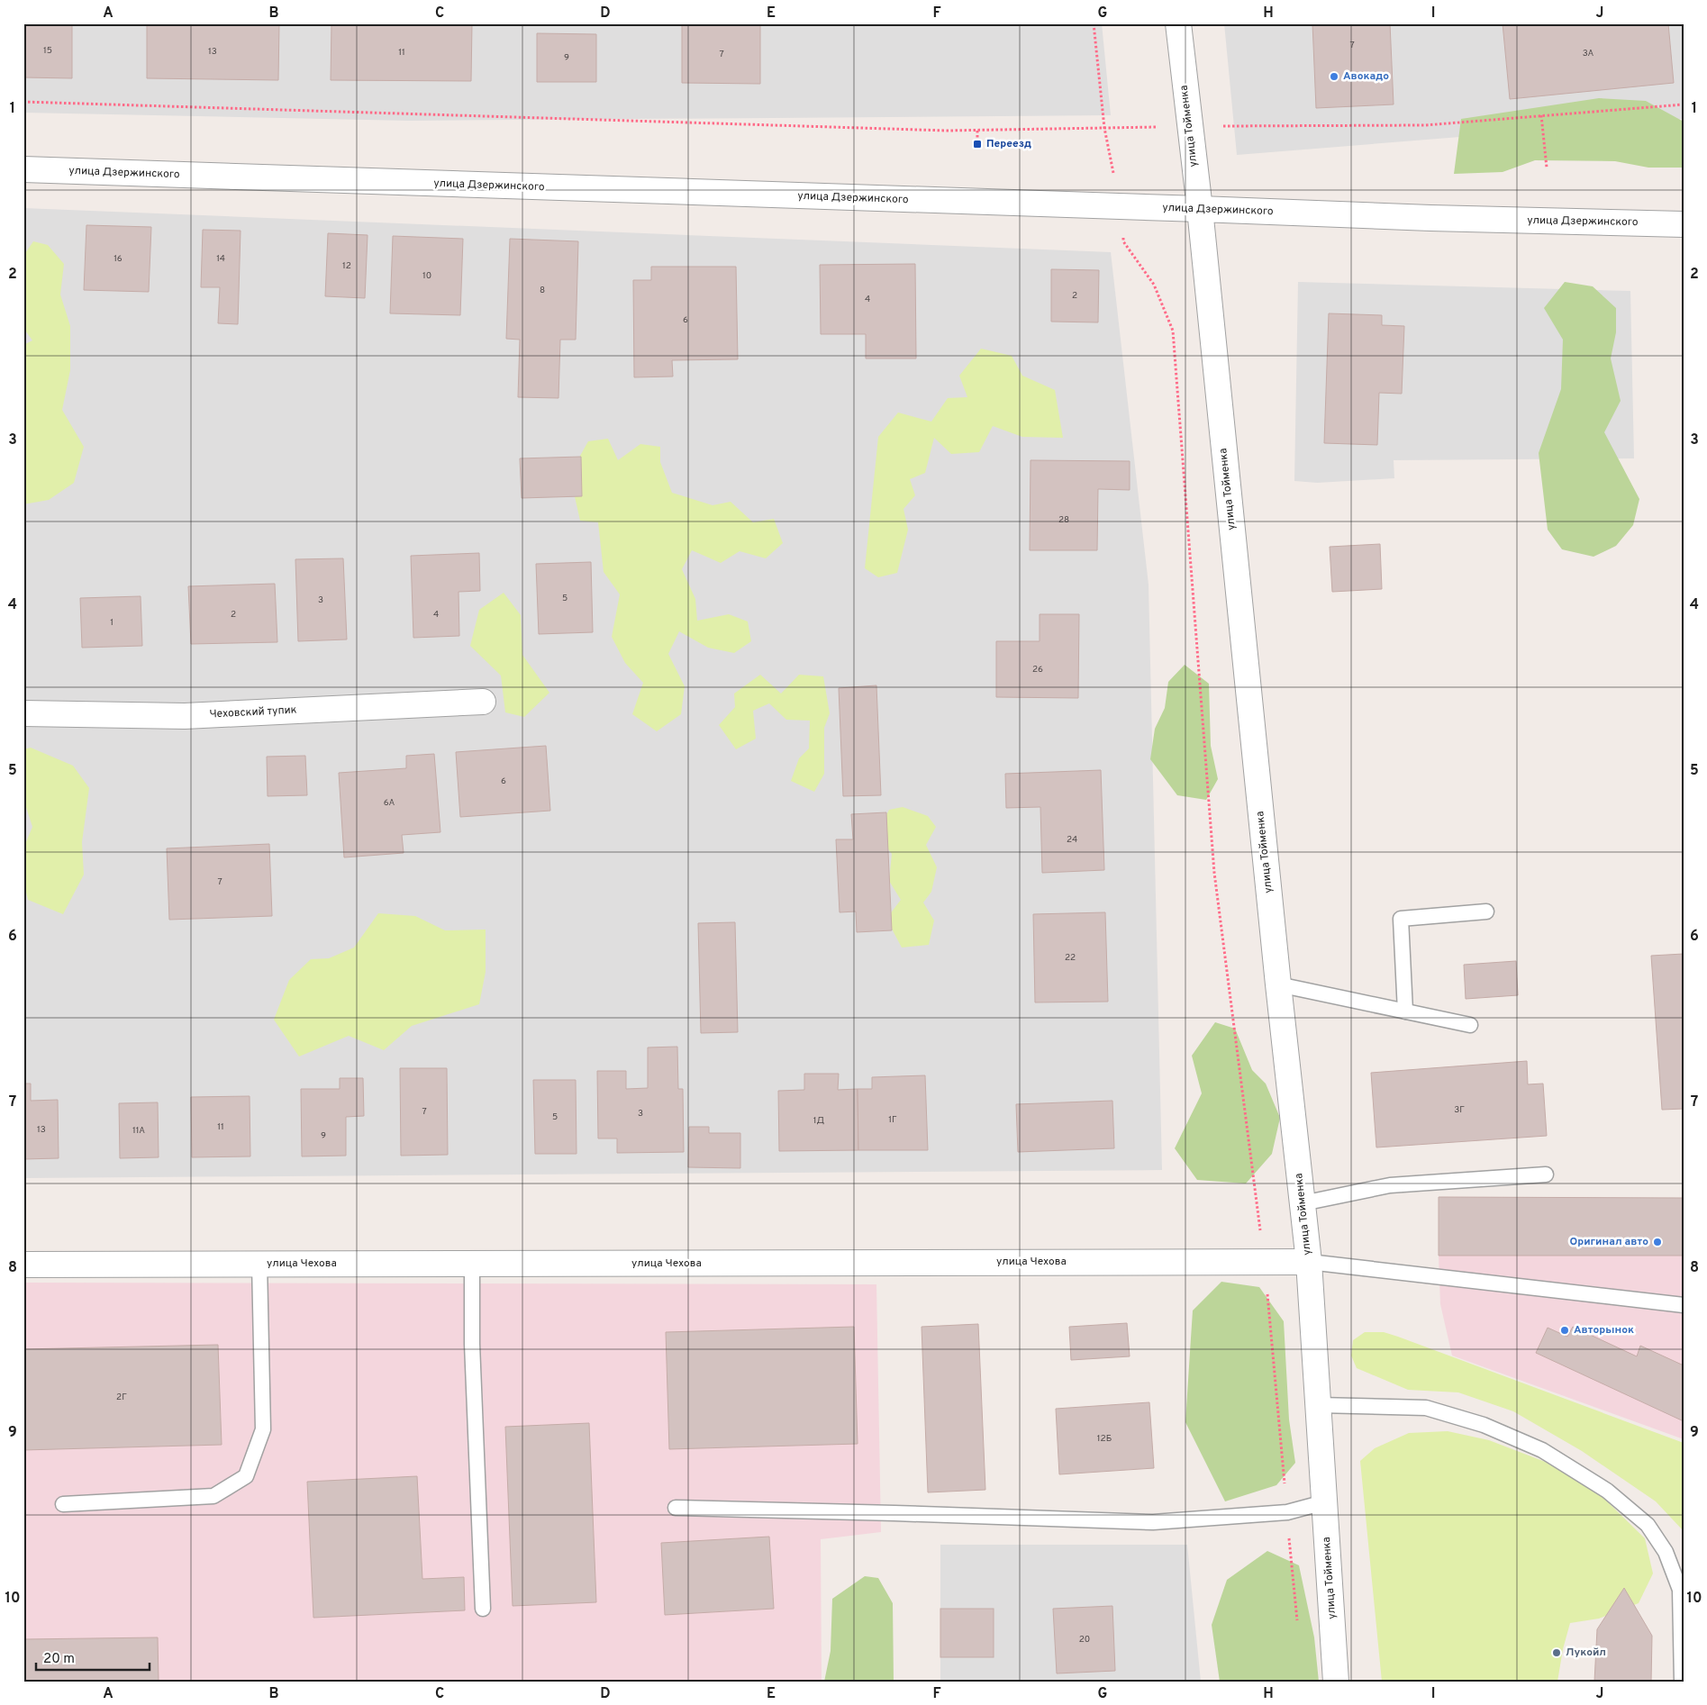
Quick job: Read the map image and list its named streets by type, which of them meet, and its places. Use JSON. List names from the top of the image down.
{
  "streets": {
    "street": [
      "улица Тойменка",
      "улица Дзержинского",
      "Чеховский тупик",
      "улица Чехова"
    ]
  },
  "crossings": [
    ["улица Тойменка", "улица Дзержинского"],
    ["улица Тойменка", "улица Чехова"]
  ],
  "places": {
    "other": [
      "Авокадо",
      "Оригинал авто",
      "Авторынок",
      "Лукойл"
    ],
    "transit": ["Переезд"]
  },
  "house_numbers": [
    "7",
    "15",
    "13",
    "11",
    "3А",
    "7",
    "9",
    "16",
    "14",
    "12",
    "10",
    "8",
    "2",
    "4",
    "6",
    "28",
    "5",
    "3",
    "2",
    "4",
    "1",
    "26",
    "6",
    "6А",
    "24",
    "7",
    "22",
    "3Г",
    "7",
    "3",
    "5",
    "1Г",
    "1Д",
    "11",
    "13",
    "11А",
    "9",
    "2Г",
    "12Б",
    "20"
  ],
  "scale_bar": "20 m",
  "grid": {
    "columns": [
      "A",
      "B",
      "C",
      "D",
      "E",
      "F",
      "G",
      "H",
      "I",
      "J"
    ],
    "rows": [
      "1",
      "2",
      "3",
      "4",
      "5",
      "6",
      "7",
      "8",
      "9",
      "10"
    ]
  }
}
